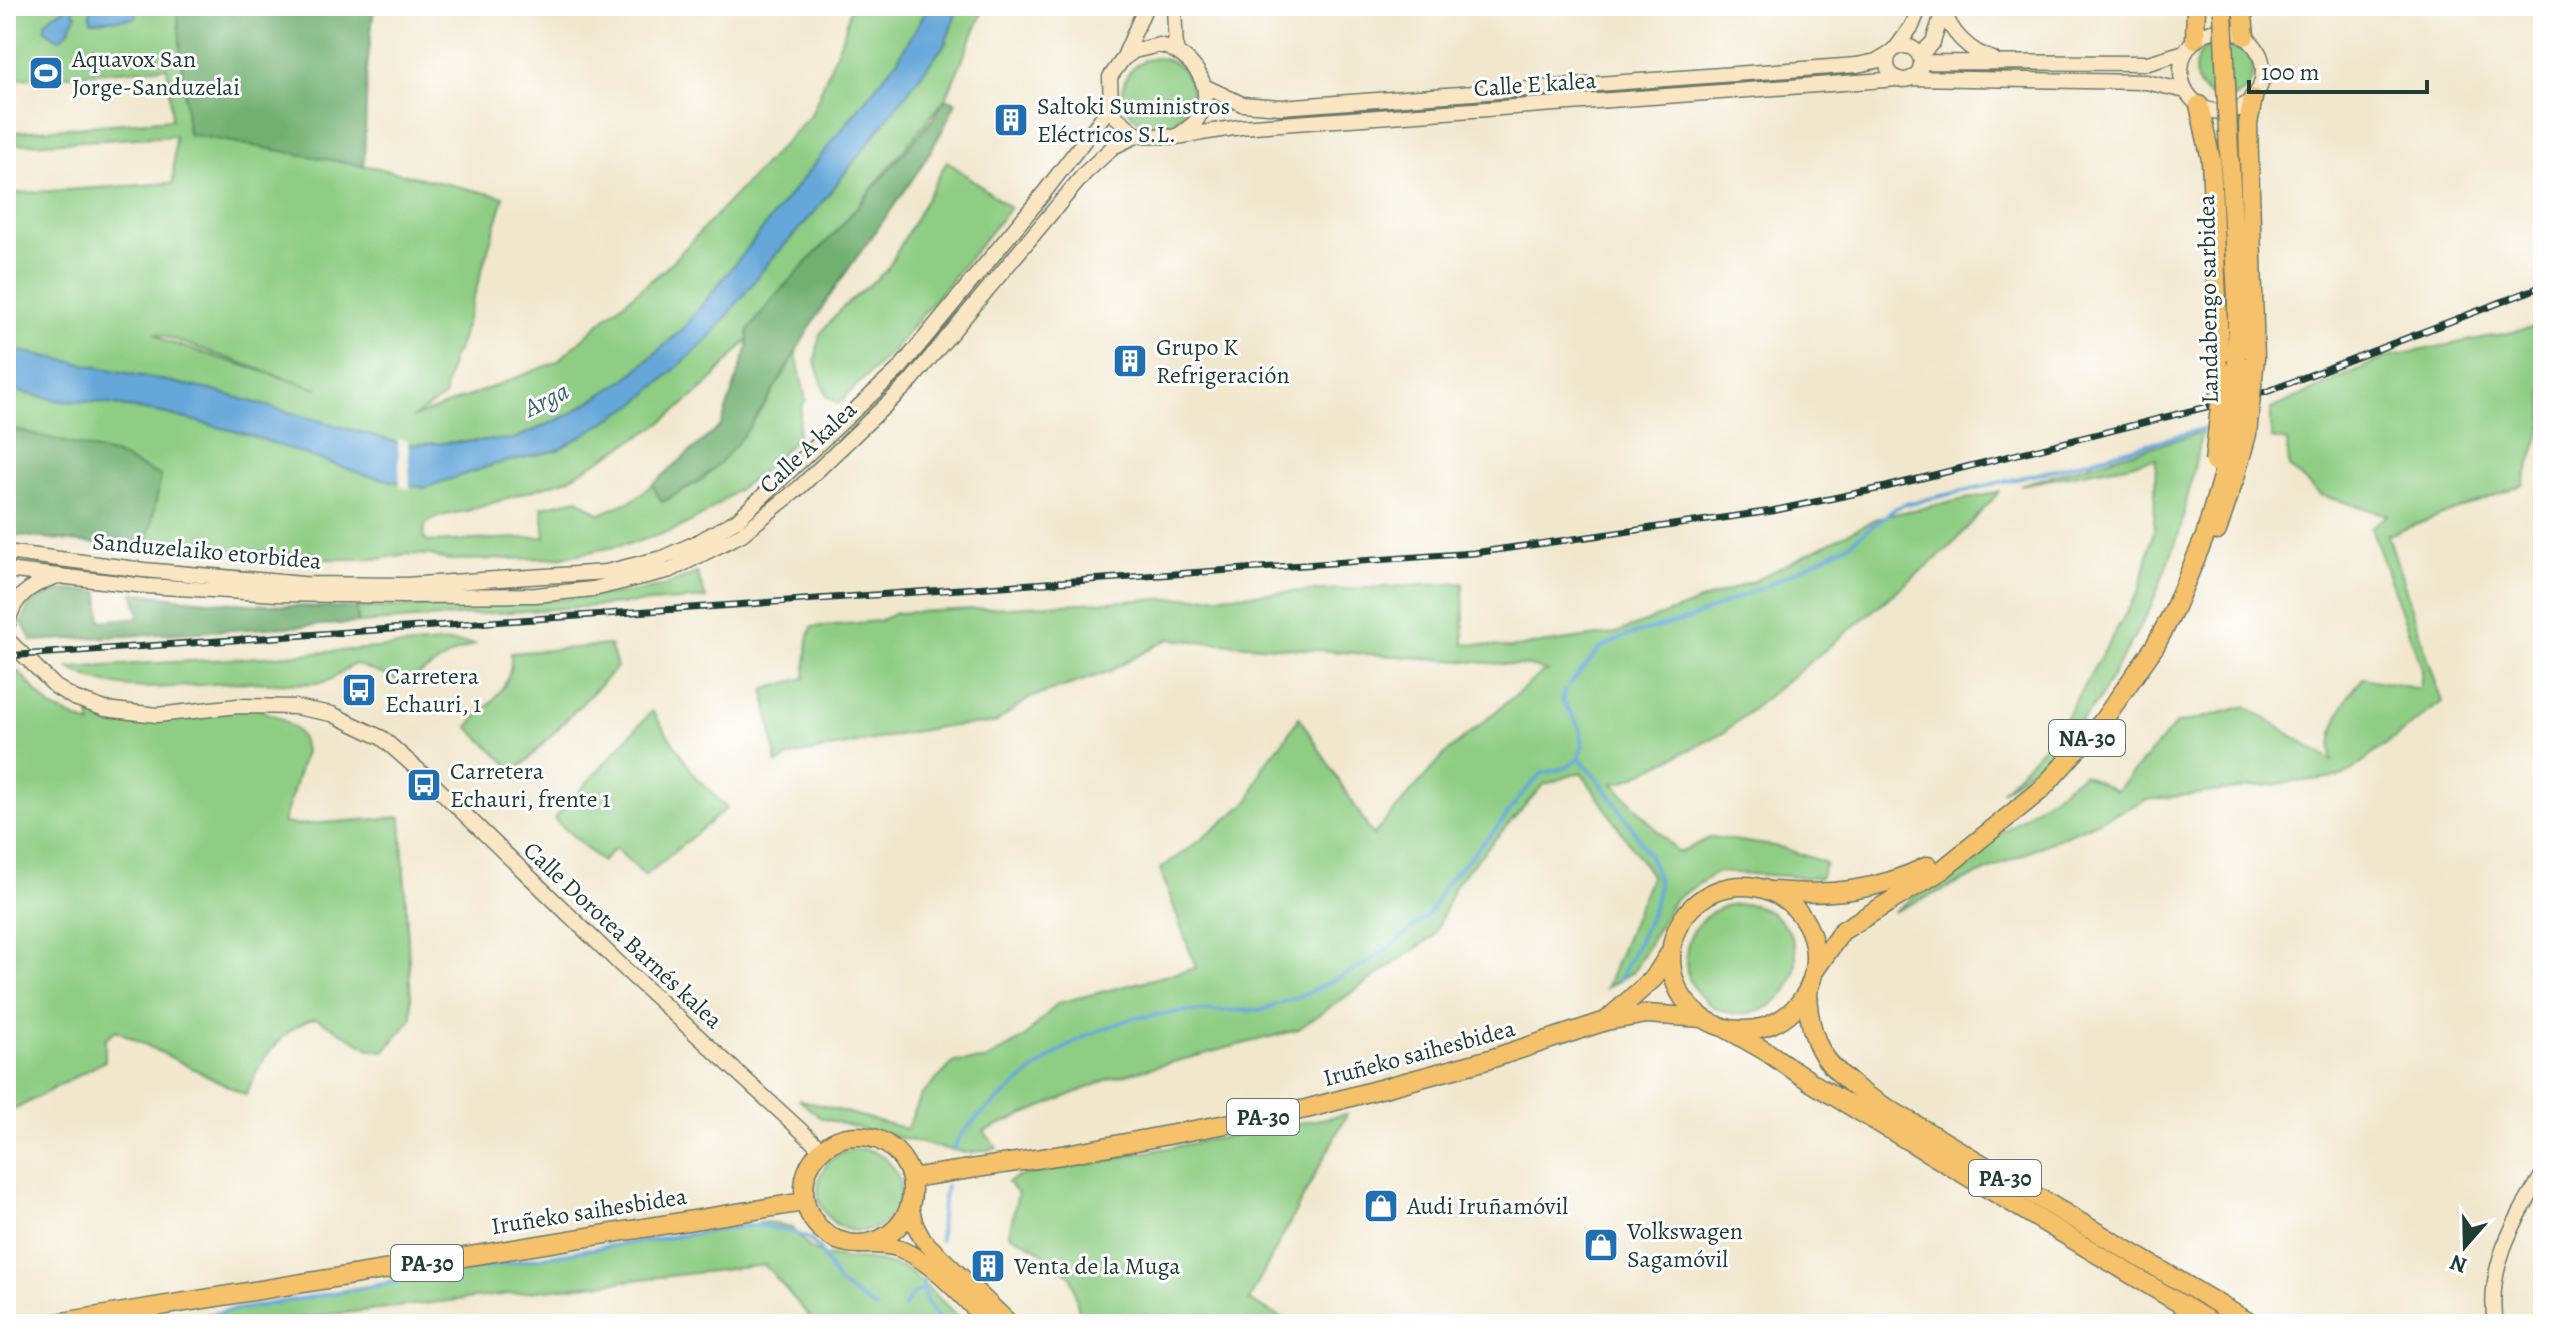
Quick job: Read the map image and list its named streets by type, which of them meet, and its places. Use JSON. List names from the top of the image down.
{
  "streets": {
    "highway": [
      "Landabengo sarbidea",
      "NA-30",
      "Iruñeko saihesbidea",
      "PA-30"
    ],
    "main road": [
      "Calle E kalea",
      "Calle A kalea",
      "Sanduzelaiko etorbidea",
      "Calle Dorotea Barnés kalea"
    ]
  },
  "crossings": [
    ["Calle E kalea", "Calle A kalea"],
    ["Landabengo sarbidea", "Iruñeko saihesbidea"],
    ["Landabengo sarbidea", "PA-30"],
    ["Calle A kalea", "Sanduzelaiko etorbidea"],
    ["Calle Dorotea Barnés kalea", "Iruñeko saihesbidea"],
    ["Iruñeko saihesbidea", "PA-30"]
  ],
  "water": ["Arga"],
  "places": {
    "sports": ["Aquavox San Jorge-Sanduzelai"],
    "building": ["Saltoki Suministros Eléctricos S.L.", "Grupo K Refrigeración", "Venta de la Muga"],
    "bus stop": ["Carretera Echauri, 1", "Carretera Echauri, frente 1"],
    "shop": ["Audi Iruñamóvil", "Volkswagen Sagamóvil"]
  },
  "scale_bar": "100 m",
  "north": "bottom"
}
